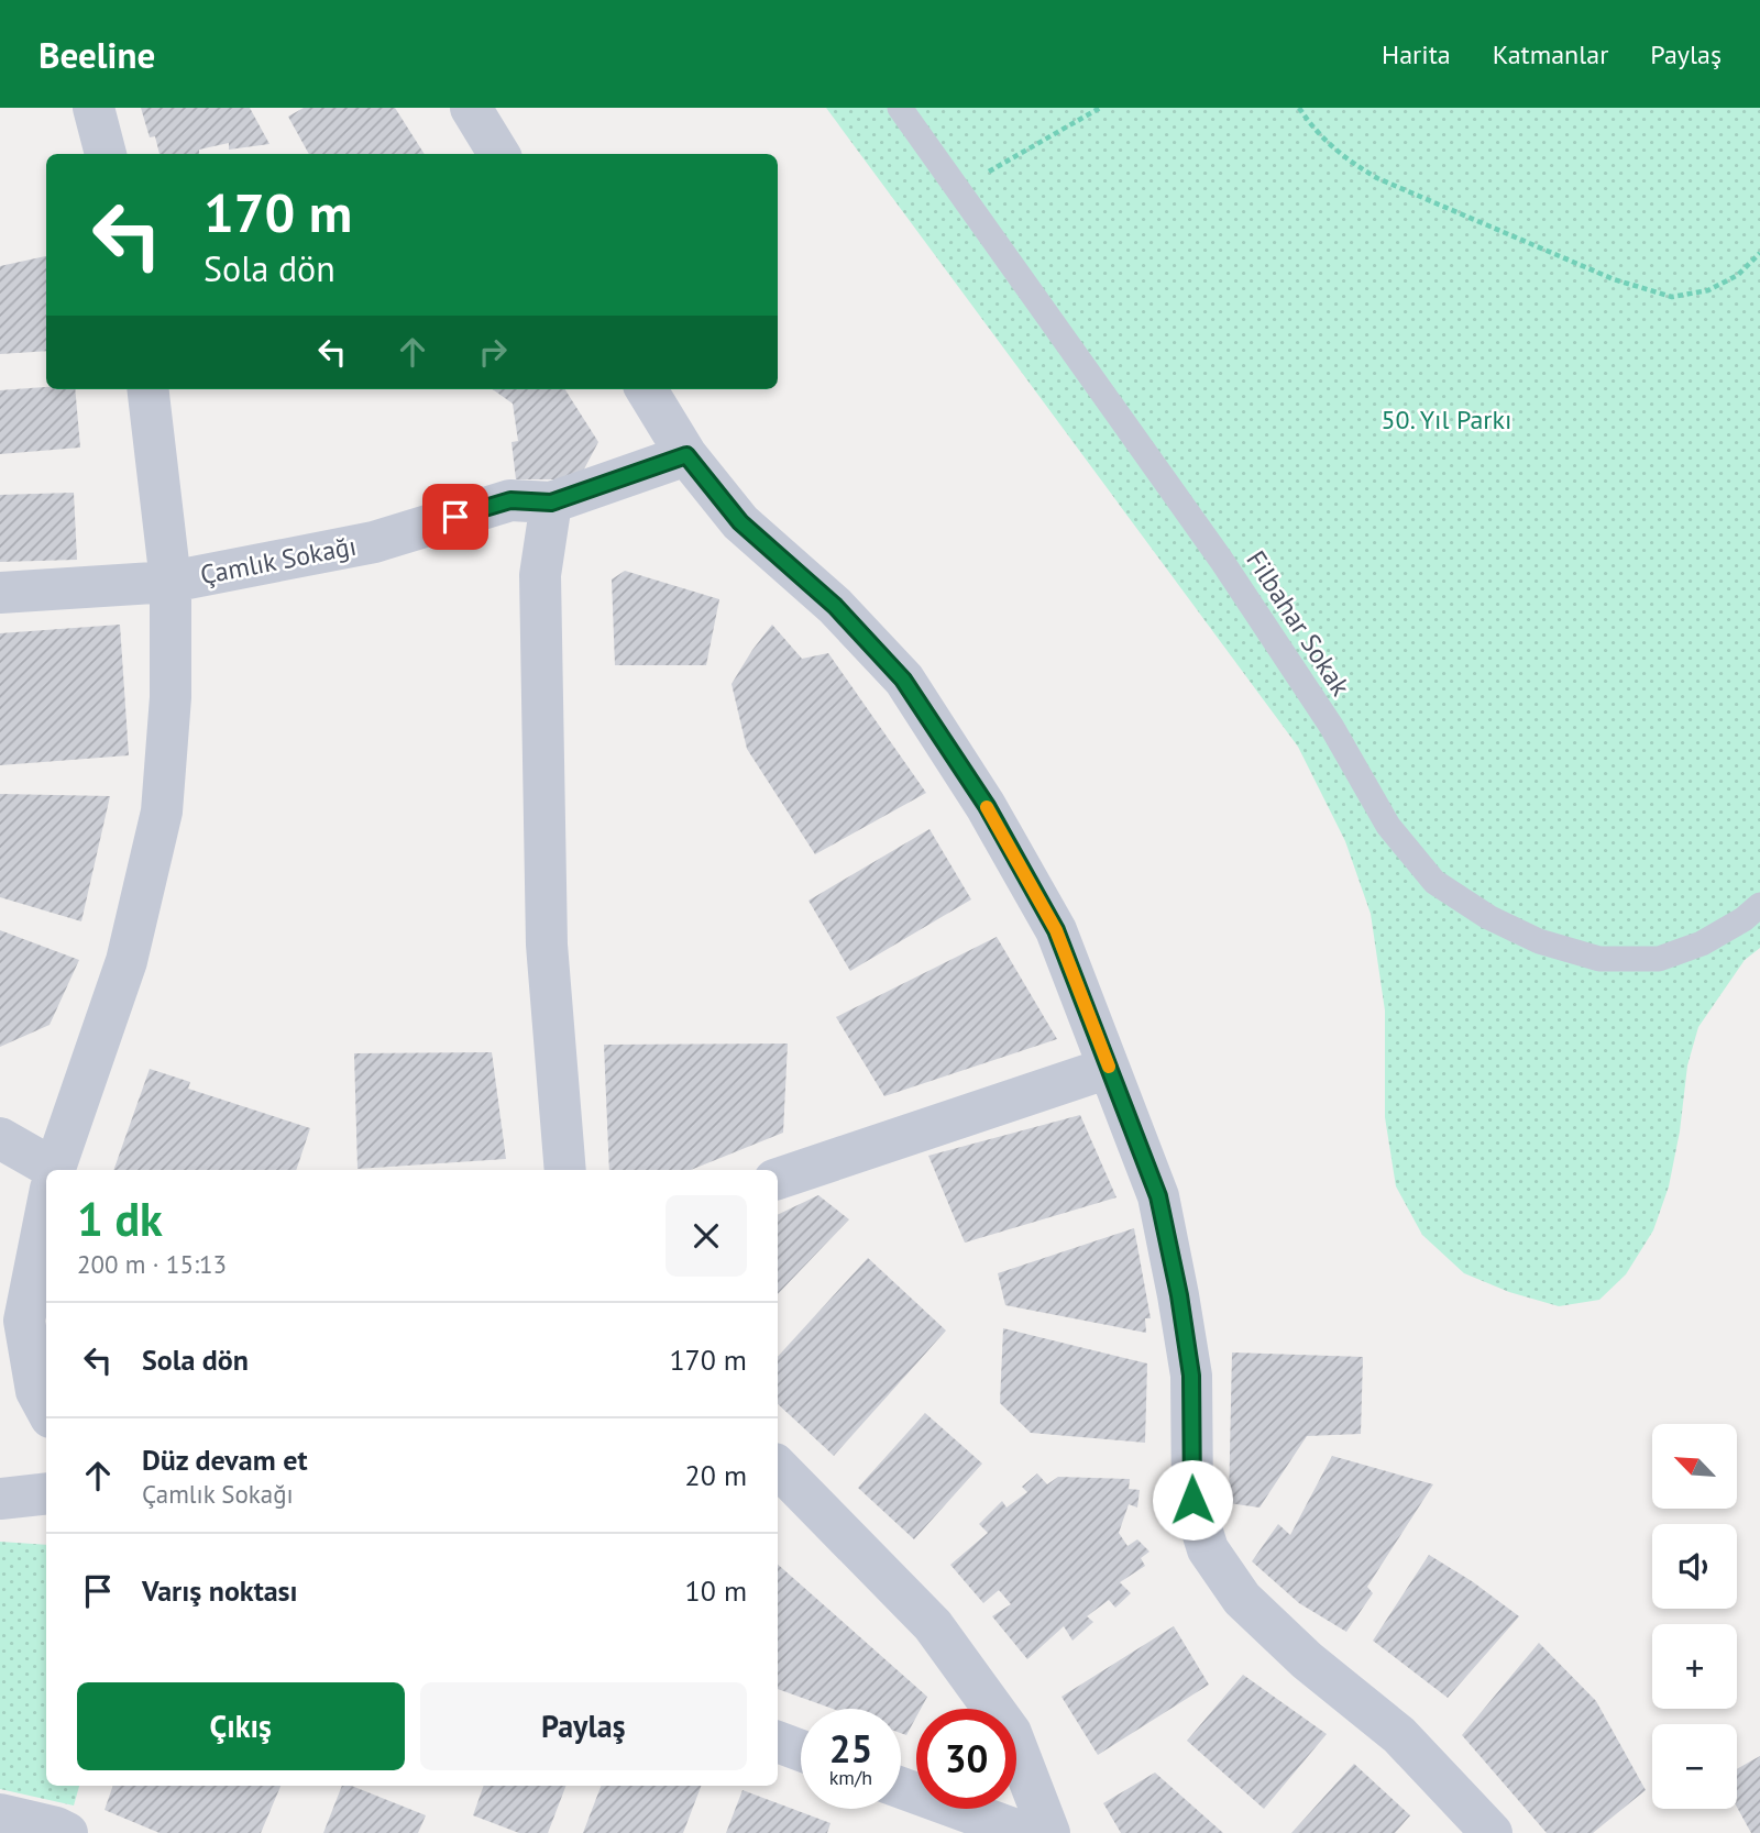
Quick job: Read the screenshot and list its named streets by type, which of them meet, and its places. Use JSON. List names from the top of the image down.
{
  "streets": {
    "street": ["Çamlık Sokağı"],
    "lane": ["Filbahar Sokak"]
  },
  "parks": ["50. Yıl Parkı"],
  "north": "top left",
  "page": {
    "header": "Beeline",
    "nav": ["Harita", "Katmanlar", "Paylaş"],
    "turn": ["170 m", "Sola dön"],
    "heading": ["1 dk", "200 m · 15:13"],
    "list": [
      {
        "name": "Sola dön",
        "value": "170 m"
      },
      {
        "name": "Düz devam et",
        "note": "Çamlık Sokağı",
        "value": "20 m"
      },
      {
        "name": "Varış noktası",
        "value": "10 m"
      }
    ],
    "map_buttons": ["+", "−"],
    "buttons": ["Çıkış", "Paylaş"],
    "speed": "25 km/h",
    "limit": "30"
  }
}
